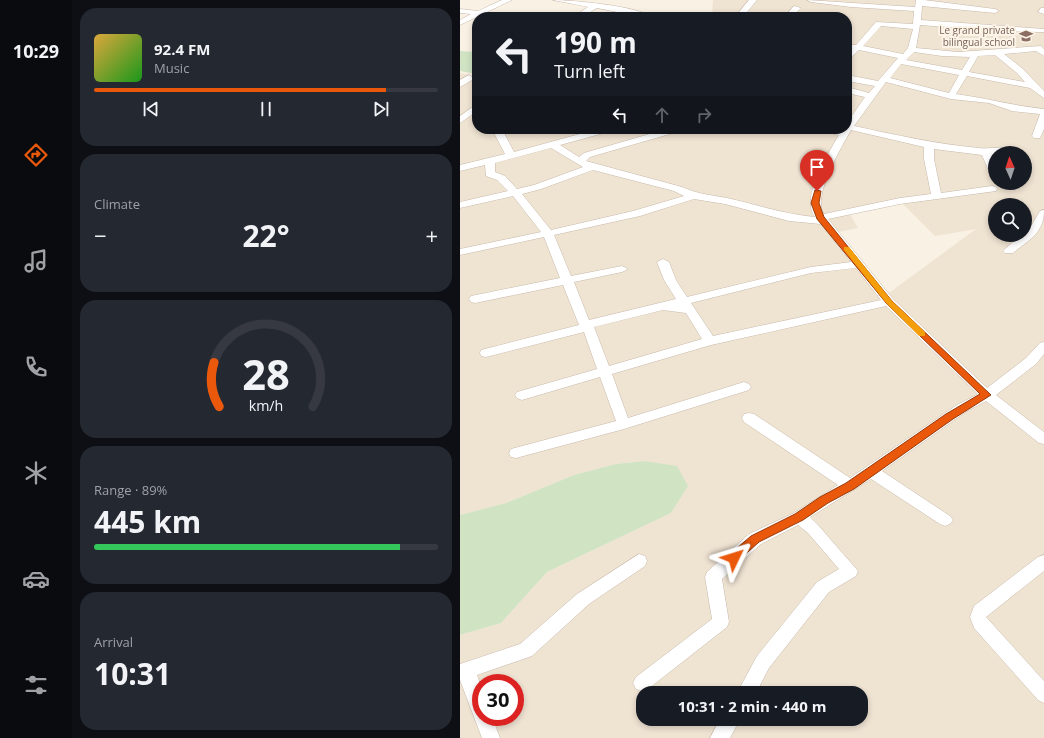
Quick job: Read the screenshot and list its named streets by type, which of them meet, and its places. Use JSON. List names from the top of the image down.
{
  "places": {
    "school or university": ["Le grand private bilingual school"]
  },
  "north": "top",
  "page": {
    "tabs": "10:29",
    "turn": ["190 m", "Turn left"],
    "song": ["92.4 FM", "Music"],
    "tile": [
      "Climate",
      ["Range · 89%", "445 km"],
      ["Arrival", "10:31"]
    ],
    "heat": ["−", "22°", "+"],
    "limit": "30",
    "trip": "10:31 · 2 min · 440 m",
    "gauge": ["28", "km/h"]
  }
}
